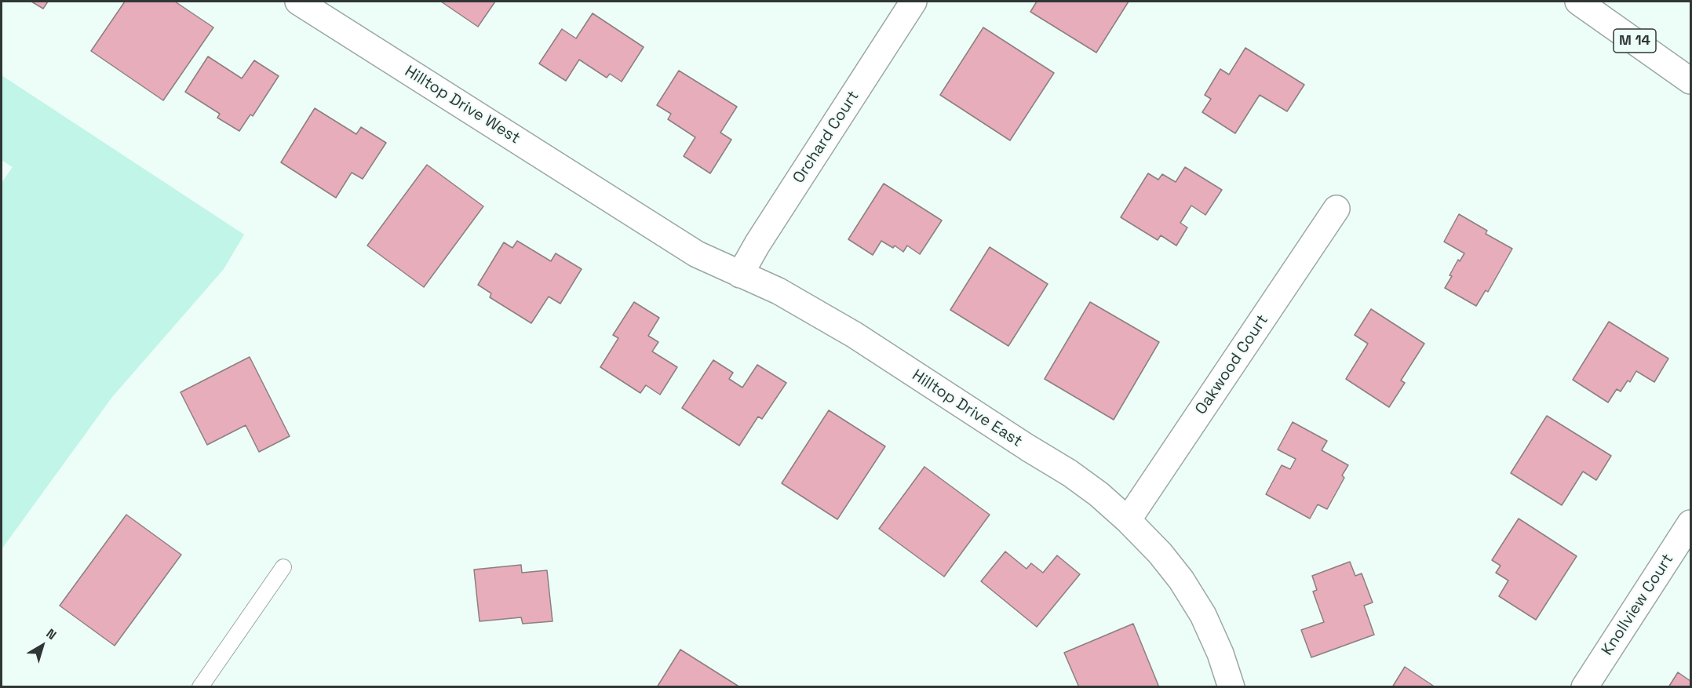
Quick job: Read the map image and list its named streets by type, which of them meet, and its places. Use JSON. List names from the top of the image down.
{
  "streets": {
    "main road": [
      "M 14",
      "Hilltop Drive West",
      "Orchard Court",
      "Oakwood Court",
      "Hilltop Drive East",
      "Knollview Court"
    ]
  },
  "crossings": [
    ["Hilltop Drive West", "Hilltop Drive East"],
    ["Orchard Court", "Hilltop Drive East"],
    ["Oakwood Court", "Hilltop Drive East"]
  ],
  "north": "top right"
}
